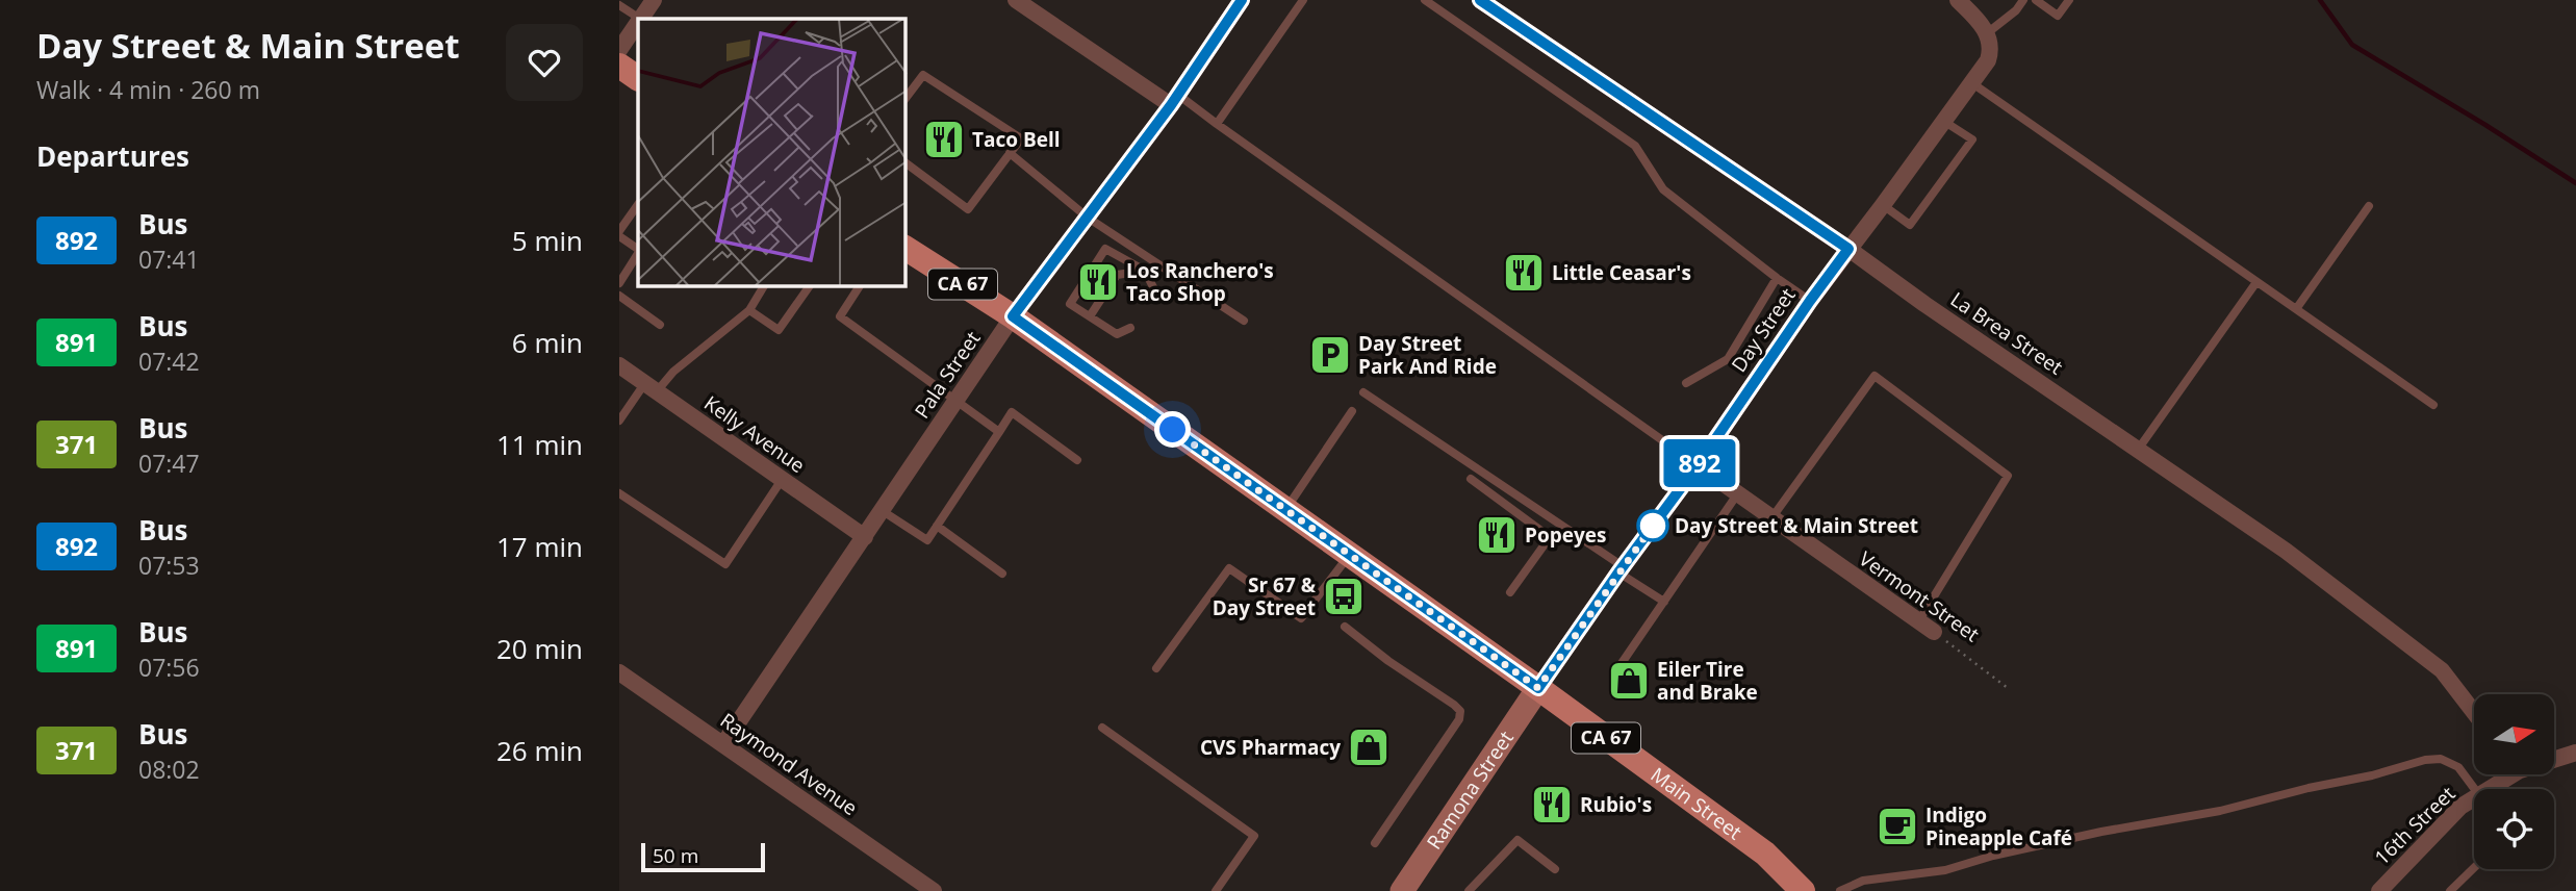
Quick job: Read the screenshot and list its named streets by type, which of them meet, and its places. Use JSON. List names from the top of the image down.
{
  "streets": {
    "main road": ["CA 67", "Ramona Street", "Main Street"],
    "street": [
      "Day Street",
      "La Brea Street",
      "Pala Street",
      "Kelly Avenue",
      "Vermont Street",
      "Raymond Avenue",
      "16th Street"
    ]
  },
  "crossings": [
    ["Day Street", "La Brea Street"],
    ["Day Street", "Vermont Street"],
    ["Day Street", "Ramona Street"],
    ["Day Street", "Main Street"],
    ["Pala Street", "Kelly Avenue"],
    ["Pala Street", "Raymond Avenue"],
    ["Pala Street", "Main Street"],
    ["Ramona Street", "Main Street"]
  ],
  "places": {
    "restaurant": [
      "Taco Bell",
      "Little Ceasar's",
      "Los Ranchero's Taco Shop",
      "Popeyes",
      "Rubio's"
    ],
    "parking": ["Day Street Park And Ride"],
    "other": ["Day Street & Main Street"],
    "bus stop": ["Sr 67 & Day Street"],
    "shop": ["Eiler Tire and Brake", "CVS Pharmacy"],
    "cafe": ["Indigo Pineapple Café"]
  },
  "lines": ["bus line 892"],
  "scale_bar": "50 m",
  "north": "right",
  "page": {
    "heading": [
      ["Day Street & Main Street", "Walk · 4 min · 260 m"],
      "Departures"
    ],
    "on_map": "892",
    "list": [
      {
        "mark": "892",
        "name": "Bus",
        "note": "07:41",
        "value": "5 min"
      },
      {
        "mark": "891",
        "name": "Bus",
        "note": "07:42",
        "value": "6 min"
      },
      {
        "mark": "371",
        "name": "Bus",
        "note": "07:47",
        "value": "11 min"
      },
      {
        "mark": "892",
        "name": "Bus",
        "note": "07:53",
        "value": "17 min"
      },
      {
        "mark": "891",
        "name": "Bus",
        "note": "07:56",
        "value": "20 min"
      },
      {
        "mark": "371",
        "name": "Bus",
        "note": "08:02",
        "value": "26 min"
      }
    ],
    "scale": "50 m"
  }
}
